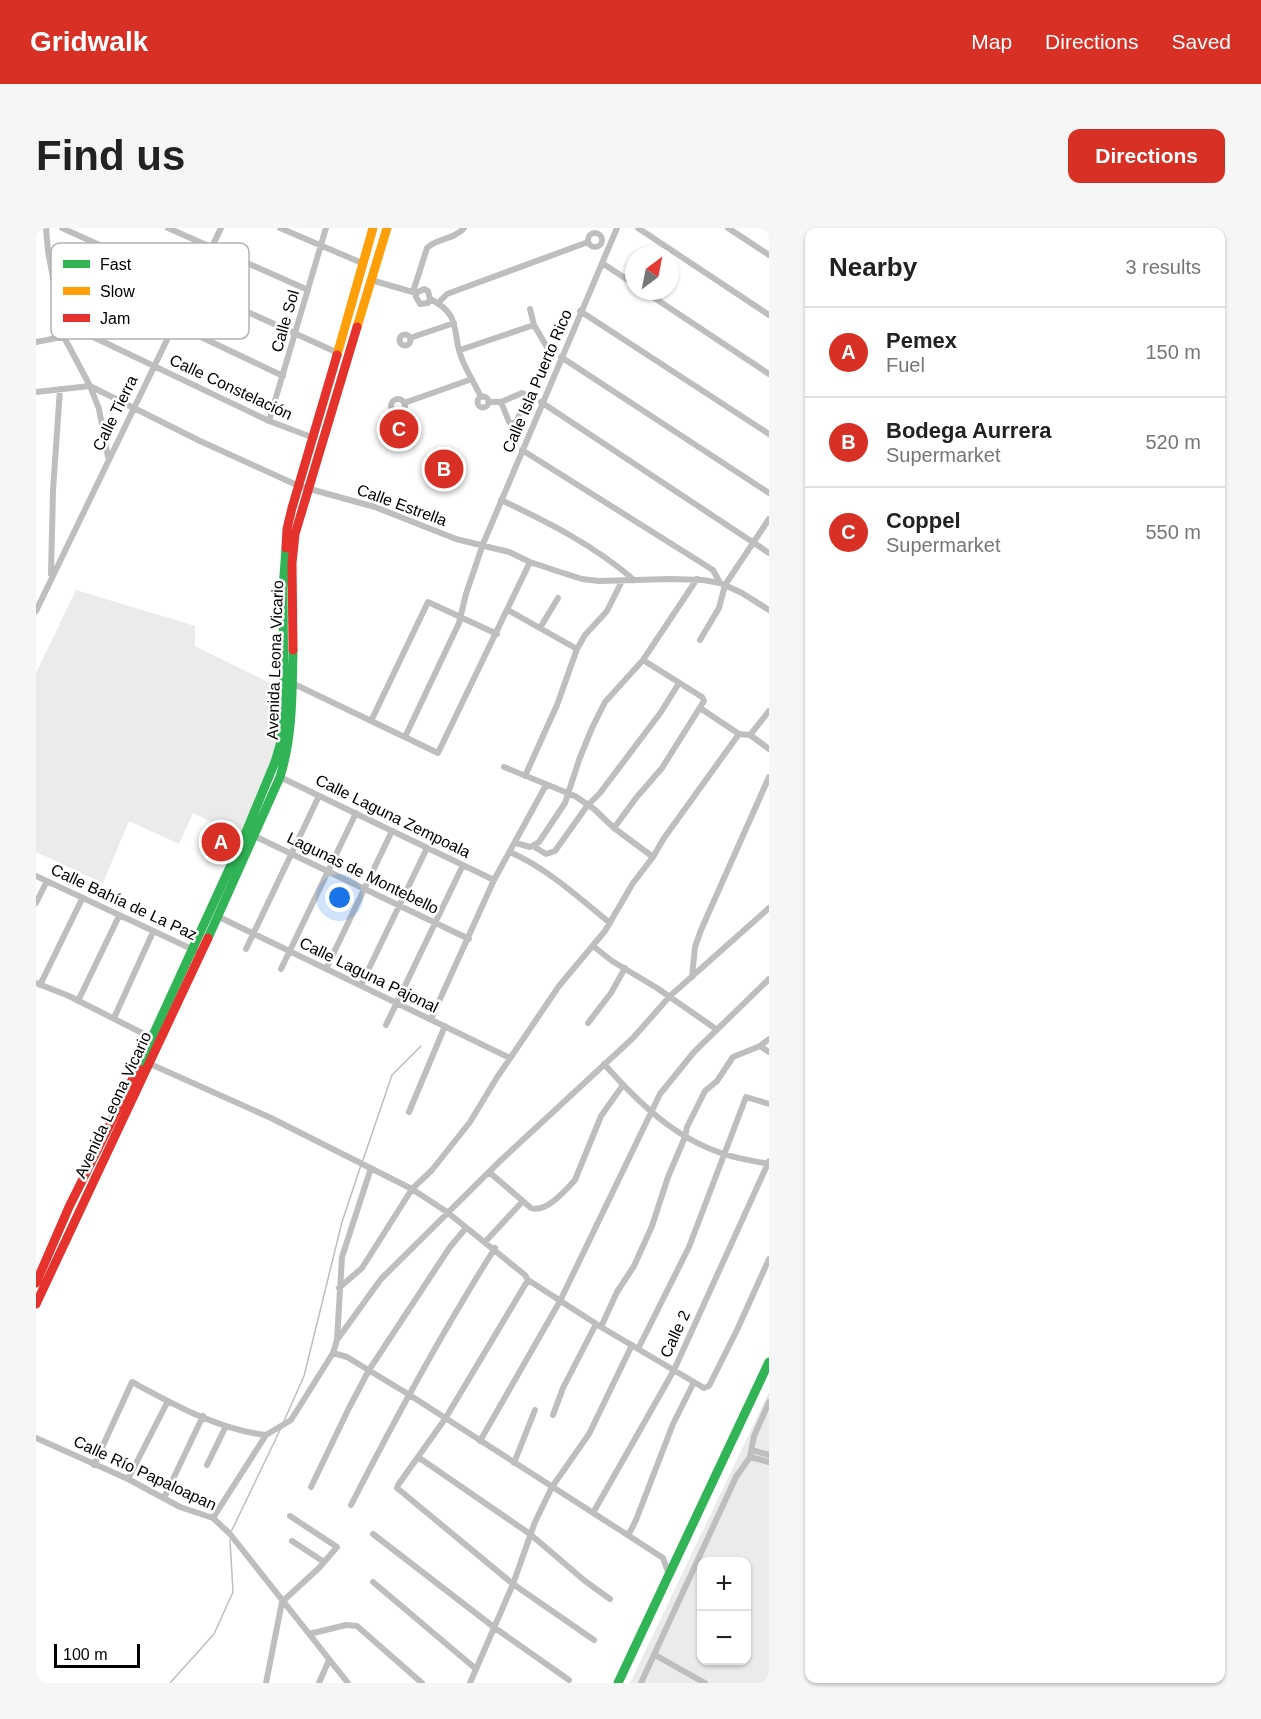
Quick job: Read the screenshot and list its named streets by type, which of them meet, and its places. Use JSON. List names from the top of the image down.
{
  "streets": {
    "main road": ["Avenida Leona Vicario"],
    "street": [
      "Calle Sol",
      "Calle Isla Puerto Rico",
      "Calle Constelación",
      "Calle Tierra",
      "Calle Estrella",
      "Calle Laguna Zempoala",
      "Lagunas de Montebello",
      "Calle Bahía de La Paz",
      "Calle Laguna Pajonal",
      "Calle 2",
      "Calle Río Papaloapan"
    ]
  },
  "crossings": [
    ["Calle Sol", "Calle Constelación"],
    ["Calle Isla Puerto Rico", "Calle Estrella"],
    ["Calle Constelación", "Calle Tierra"],
    ["Calle Constelación", "Avenida Leona Vicario"],
    ["Calle Tierra", "Calle Estrella"],
    ["Calle Estrella", "Avenida Leona Vicario"],
    ["Avenida Leona Vicario", "Calle Laguna Zempoala"],
    ["Avenida Leona Vicario", "Lagunas de Montebello"],
    ["Avenida Leona Vicario", "Calle Bahía de La Paz"],
    ["Avenida Leona Vicario", "Calle Laguna Pajonal"]
  ],
  "legend": ["Fast", "Slow", "Jam"],
  "scale_bar": "100 m",
  "north": "top right",
  "page": {
    "header": "Gridwalk",
    "nav": ["Map", "Directions", "Saved"],
    "buttons": "Directions",
    "title": "Find us",
    "heading": ["Nearby", "3 results"],
    "list": [
      {
        "mark": "A",
        "name": "Pemex",
        "note": "Fuel",
        "value": "150 m"
      },
      {
        "mark": "B",
        "name": "Bodega Aurrera",
        "note": "Supermarket",
        "value": "520 m"
      },
      {
        "mark": "C",
        "name": "Coppel",
        "note": "Supermarket",
        "value": "550 m"
      }
    ],
    "pins": ["C", "B", "A"],
    "map_buttons": ["+", "−"],
    "scale": "100 m"
  }
}
